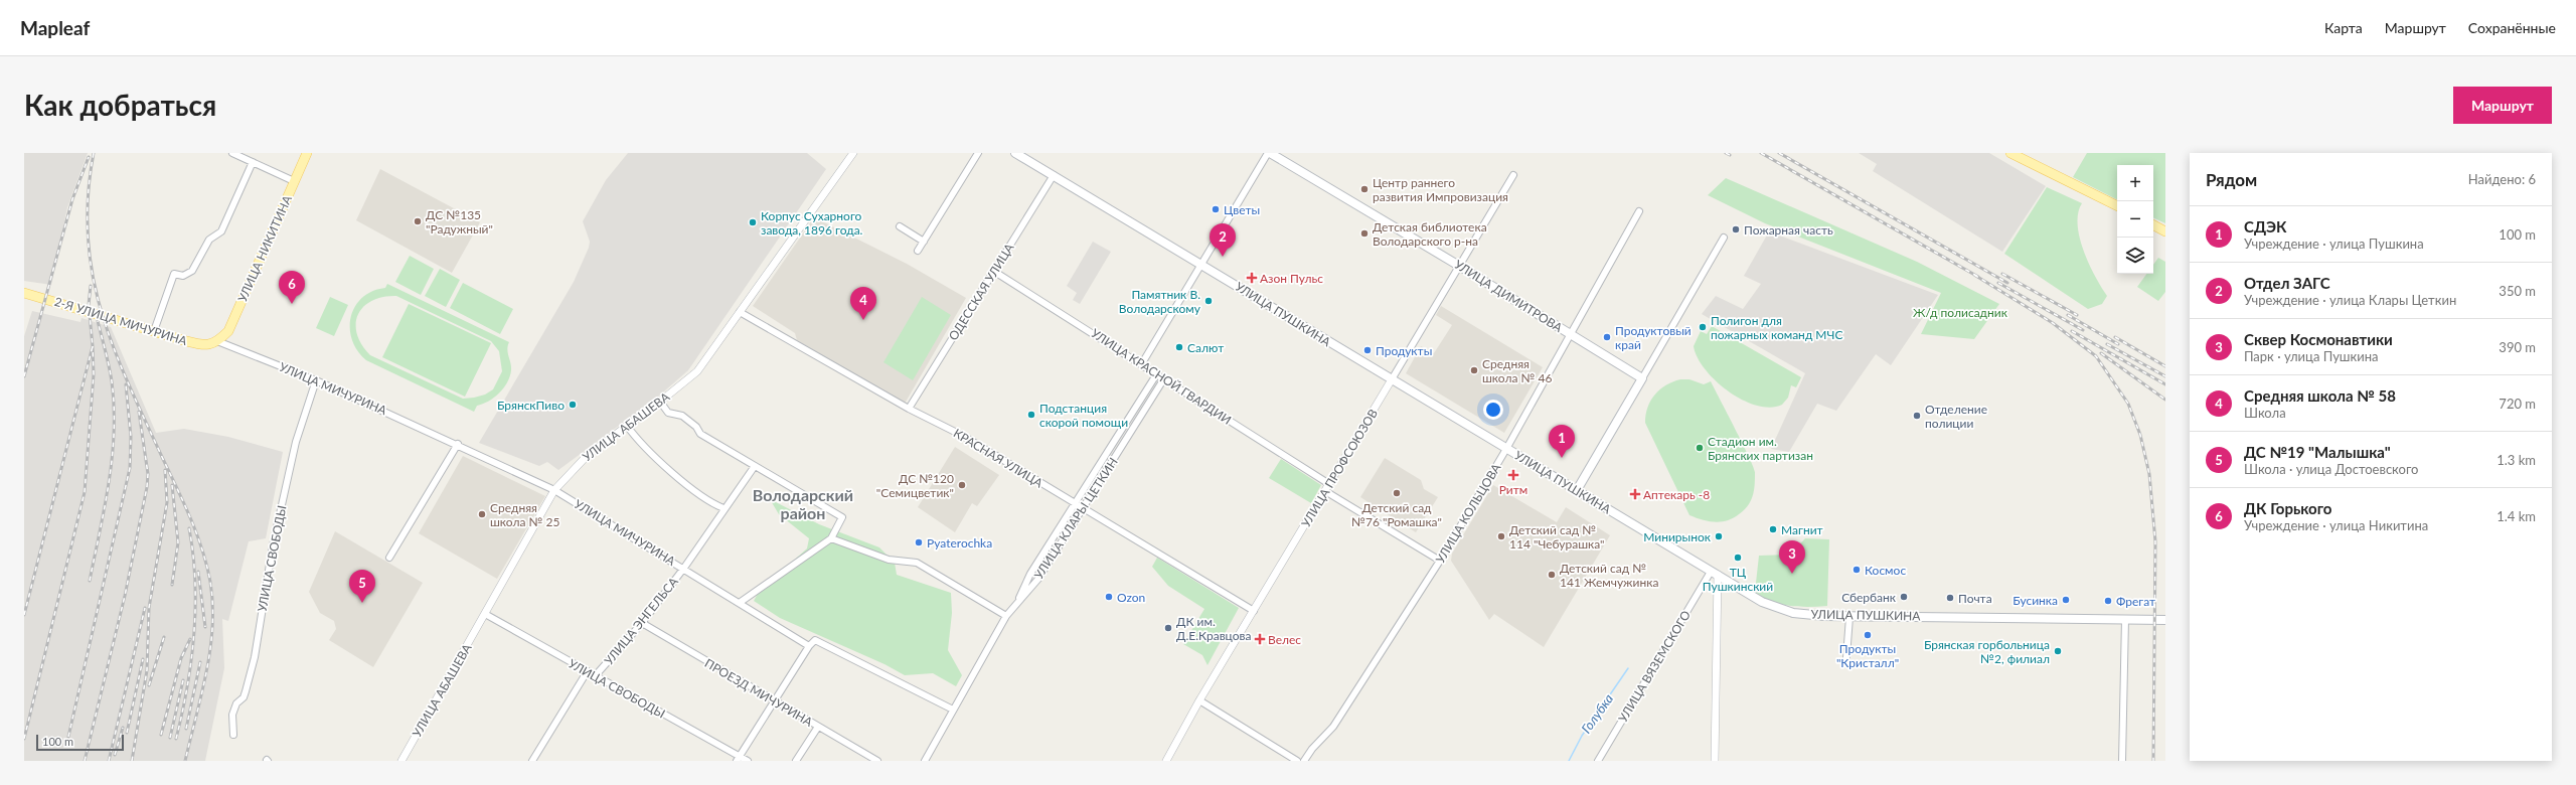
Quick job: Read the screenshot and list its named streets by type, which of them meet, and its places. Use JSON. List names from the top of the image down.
{
  "streets": {
    "main road": [
      "УЛИЦА НИКИТИНА",
      "УЛИЦА ДИМИТРОВА",
      "УЛИЦА ПУШКИНА",
      "2-Я УЛИЦА МИЧУРИНА"
    ],
    "street": [
      "ОДЕССКАЯ УЛИЦА",
      "УЛИЦА КРАСНОЙ ГВАРДИИ",
      "УЛИЦА МИЧУРИНА",
      "УЛИЦА АБАШЕВА",
      "КРАСНАЯ УЛИЦА",
      "УЛИЦА ПРОФСОЮЗОВ",
      "УЛИЦА КОЛЬЦОВА",
      "УЛИЦА КЛАРЫ ЦЕТКИН",
      "УЛИЦА СВОБОДЫ",
      "УЛИЦА ЭНГЕЛЬСА",
      "УЛИЦА ВЯЗЕМСКОГО",
      "ПРОЕЗД МИЧУРИНА"
    ]
  },
  "crossings": [
    ["УЛИЦА НИКИТИНА", "2-Я УЛИЦА МИЧУРИНА"],
    ["УЛИЦА НИКИТИНА", "УЛИЦА МИЧУРИНА"],
    ["ОДЕССКАЯ УЛИЦА", "УЛИЦА ПУШКИНА"],
    ["ОДЕССКАЯ УЛИЦА", "УЛИЦА КРАСНОЙ ГВАРДИИ"],
    ["ОДЕССКАЯ УЛИЦА", "КРАСНАЯ УЛИЦА"],
    ["УЛИЦА ДИМИТРОВА", "УЛИЦА ПРОФСОЮЗОВ"],
    ["УЛИЦА ДИМИТРОВА", "УЛИЦА КОЛЬЦОВА"],
    ["УЛИЦА ПУШКИНА", "УЛИЦА ПРОФСОЮЗОВ"],
    ["УЛИЦА ПУШКИНА", "УЛИЦА КОЛЬЦОВА"],
    ["УЛИЦА ПУШКИНА", "УЛИЦА ВЯЗЕМСКОГО"],
    ["2-Я УЛИЦА МИЧУРИНА", "УЛИЦА МИЧУРИНА"],
    ["УЛИЦА КРАСНОЙ ГВАРДИИ", "УЛИЦА ПРОФСОЮЗОВ"],
    ["УЛИЦА КРАСНОЙ ГВАРДИИ", "УЛИЦА КЛАРЫ ЦЕТКИН"],
    ["УЛИЦА МИЧУРИНА", "УЛИЦА АБАШЕВА"],
    ["УЛИЦА МИЧУРИНА", "УЛИЦА СВОБОДЫ"],
    ["УЛИЦА МИЧУРИНА", "УЛИЦА ЭНГЕЛЬСА"],
    ["УЛИЦА АБАШЕВА", "КРАСНАЯ УЛИЦА"],
    ["УЛИЦА АБАШЕВА", "УЛИЦА СВОБОДЫ"],
    ["КРАСНАЯ УЛИЦА", "УЛИЦА ПРОФСОЮЗОВ"],
    ["КРАСНАЯ УЛИЦА", "УЛИЦА КЛАРЫ ЦЕТКИН"],
    ["УЛИЦА СВОБОДЫ", "УЛИЦА ЭНГЕЛЬСА"],
    ["УЛИЦА ЭНГЕЛЬСА", "ПРОЕЗД МИЧУРИНА"]
  ],
  "districts": ["Володарский район"],
  "water": ["Голубка"],
  "parks": ["Ж/д полисадник"],
  "places": {
    "other": [
      "Центр раннего развития Импровизация",
      "Цветы",
      "ДС №135 \"Радужный\"",
      "Корпус Сухарного завода, 1896 года.",
      "Пожарная часть",
      "Детская библиотека Володарского р-на",
      "Памятник В. Володарскому",
      "Полигон для пожарных команд МЧС",
      "Продуктовый край",
      "Салют",
      "Продукты",
      "Средняя школа № 46",
      "БрянскПиво",
      "Подстанция скорой помощи",
      "Отделение полиции",
      "Стадион им. Брянских партизан",
      "ДС №120 \"Семицветик\"",
      "Детский сад №76 \"Ромашка\"",
      "Средняя школа № 25",
      "Магнит",
      "Детский сад № 114 \"Чебурашка\"",
      "Минирынок",
      "Pyaterochka",
      "ТЦ Пушкинский",
      "Космос",
      "Детский сад № 141 Жемчужинка",
      "Ozon",
      "Сбербанк",
      "Почта",
      "Бусинка",
      "Фрегат",
      "ДК им. Д.Е.Кравцова",
      "Продукты \"Кристалл\"",
      "Брянская горбольница №2, филиал"
    ],
    "health": [
      "Азон Пульс",
      "Ритм",
      "Аптекарь -8",
      "Велес"
    ]
  },
  "scale_bar": "100 m",
  "page": {
    "header": "Mapleaf",
    "nav": ["Карта", "Маршрут", "Сохранённые"],
    "buttons": "Маршрут",
    "title": "Как добраться",
    "heading": ["Рядом", "Найдено: 6"],
    "map_buttons": ["+", "−"],
    "list": [
      {
        "mark": "1",
        "name": "СДЭК",
        "note": "Учреждение · улица Пушкина",
        "value": "100 m"
      },
      {
        "mark": "2",
        "name": "Отдел ЗАГС",
        "note": "Учреждение · улица Клары Цеткин",
        "value": "350 m"
      },
      {
        "mark": "3",
        "name": "Сквер Космонавтики",
        "note": "Парк · улица Пушкина",
        "value": "390 m"
      },
      {
        "mark": "4",
        "name": "Средняя школа № 58",
        "note": "Школа",
        "value": "720 m"
      },
      {
        "mark": "5",
        "name": "ДС №19 \"Малышка\"",
        "note": "Школа · улица Достоевского",
        "value": "1.3 km"
      },
      {
        "mark": "6",
        "name": "ДК Горького",
        "note": "Учреждение · улица Никитина",
        "value": "1.4 km"
      }
    ],
    "pins": [
      "2",
      "6",
      "4",
      "1",
      "3",
      "5"
    ],
    "scale": "100 m"
  }
}
